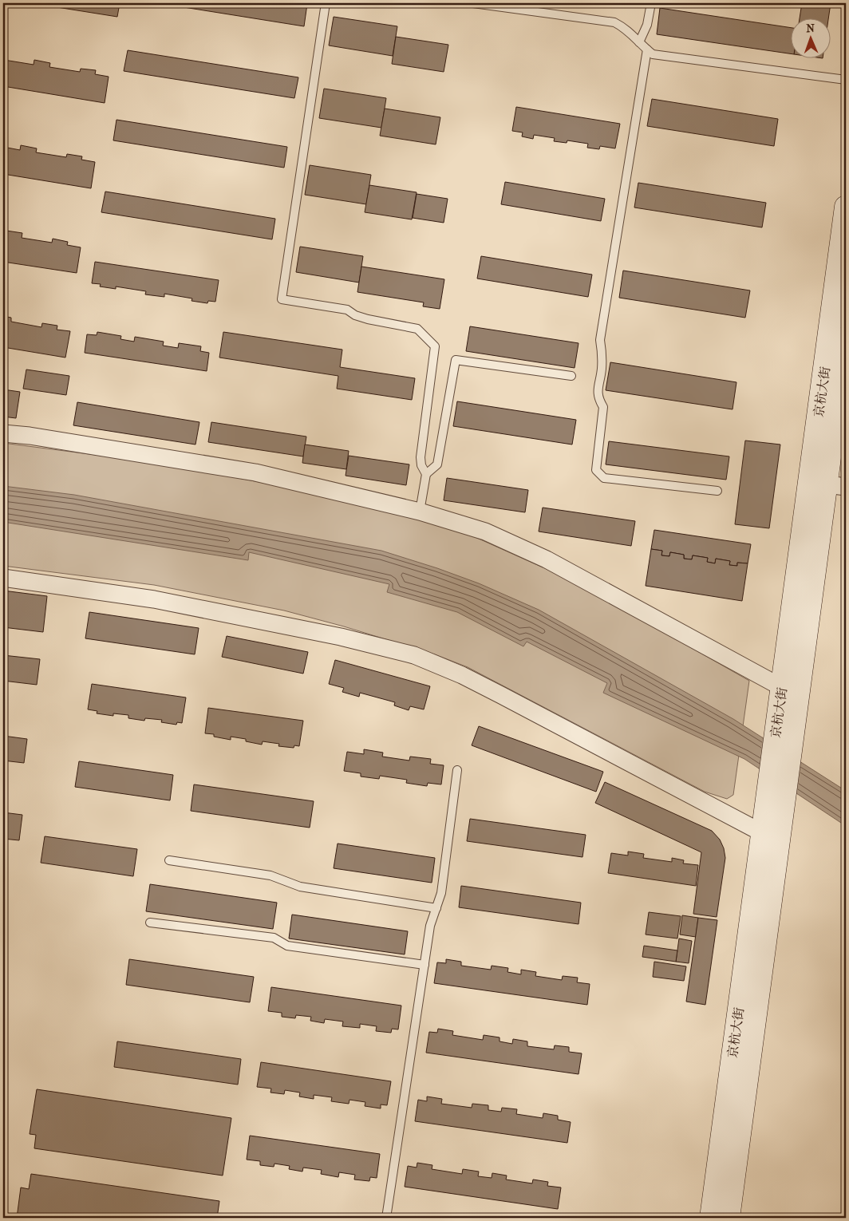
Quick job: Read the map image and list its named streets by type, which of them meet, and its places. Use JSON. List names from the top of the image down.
{
  "streets": {
    "main road": ["京杭大街"]
  },
  "north": "top"
}
